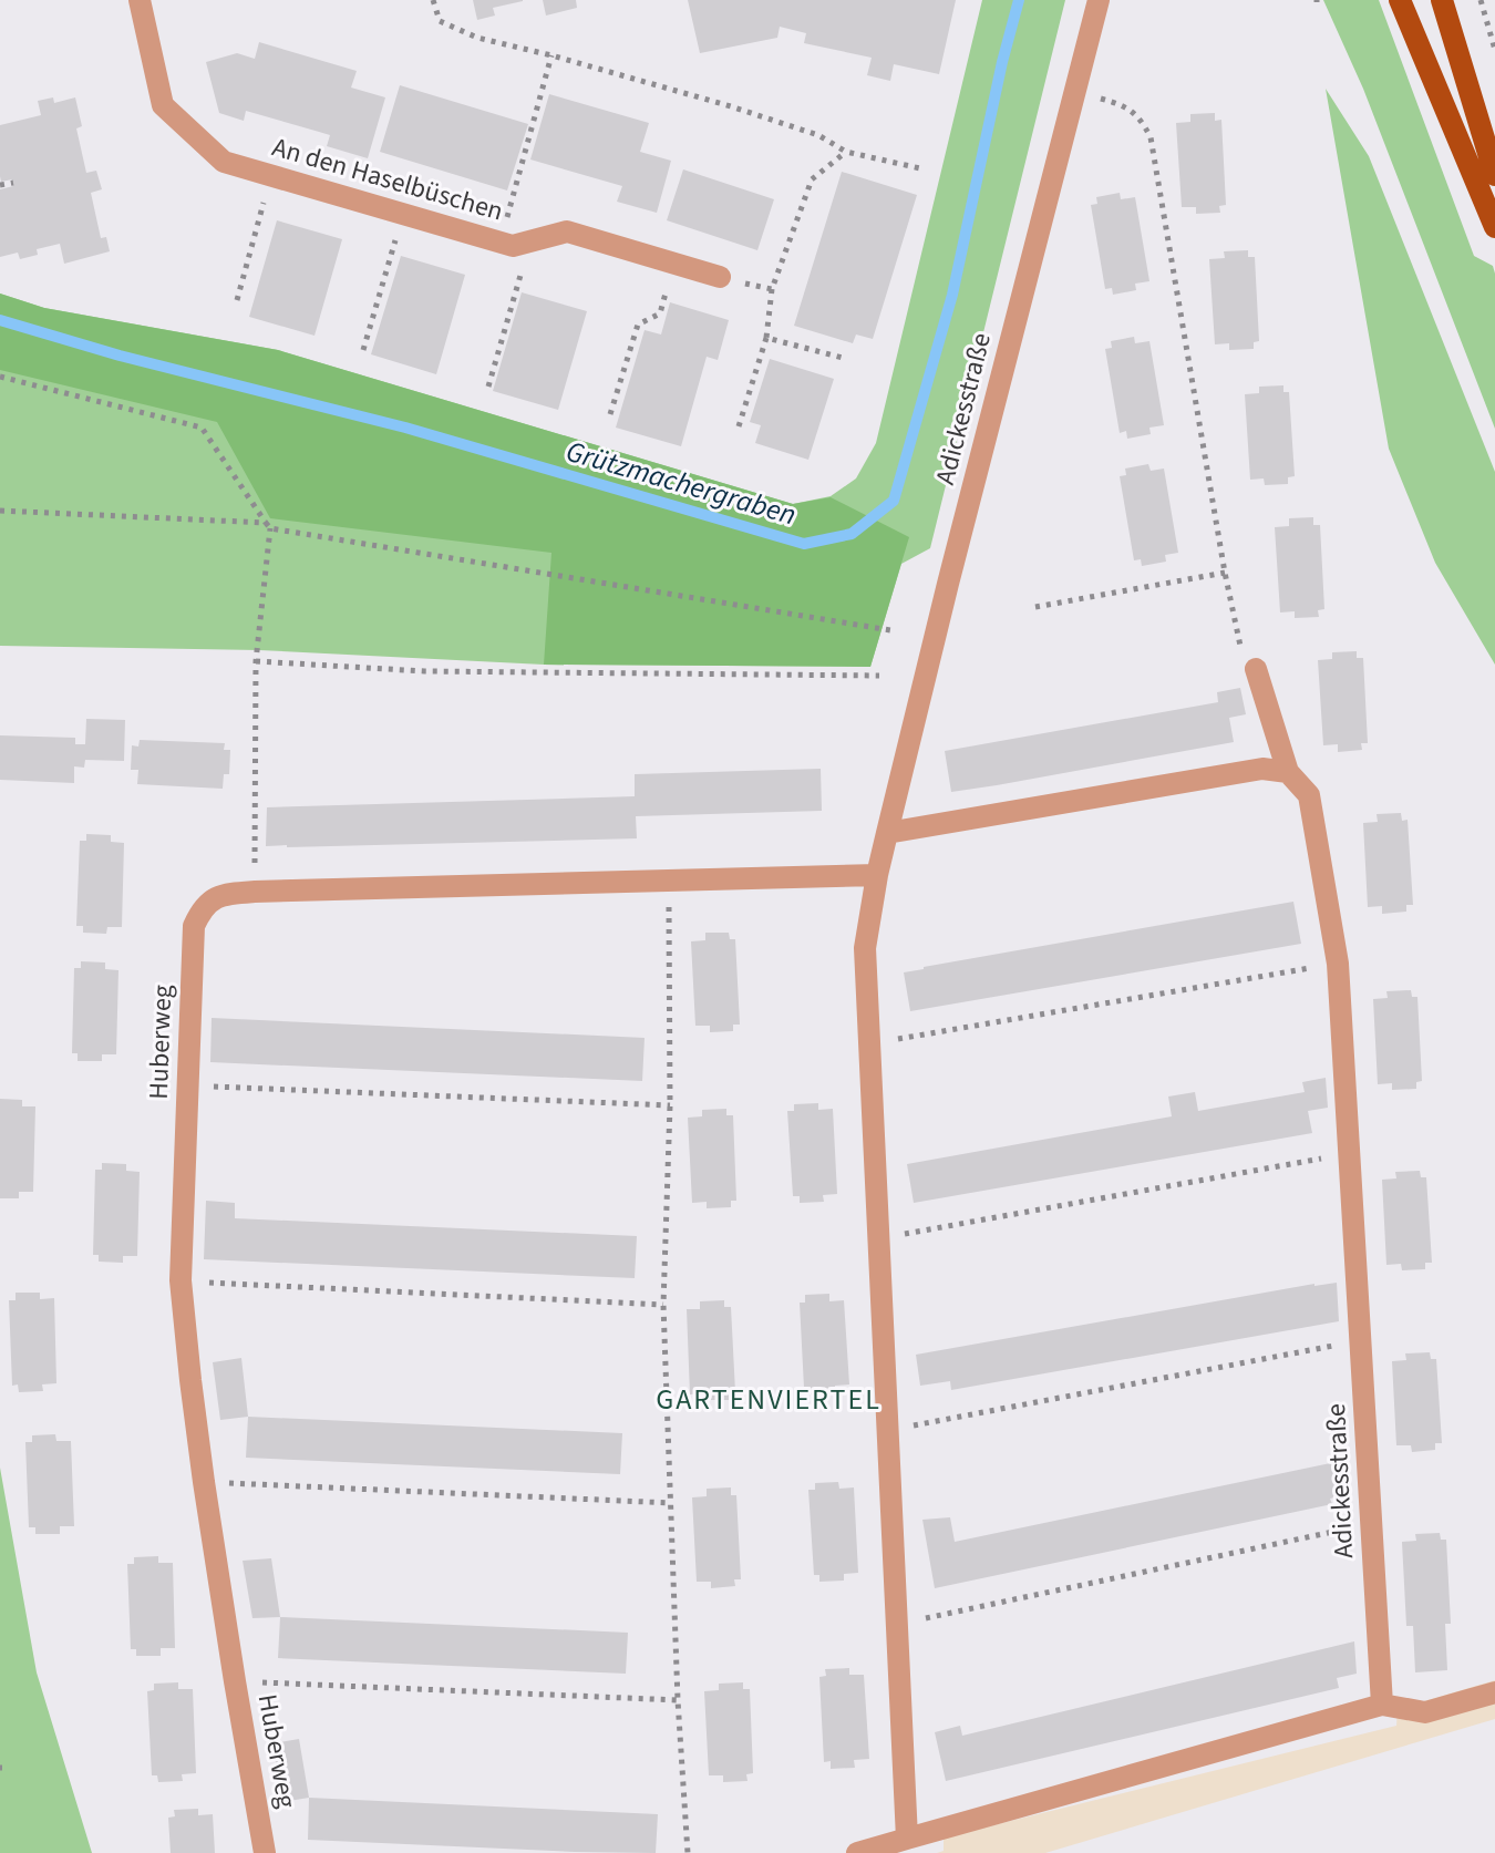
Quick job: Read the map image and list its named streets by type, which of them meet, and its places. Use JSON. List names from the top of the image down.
{
  "streets": {
    "street": ["An den Haselbüschen", "Adickesstraße", "Huberweg"]
  },
  "crossings": [
    ["Adickesstraße", "Huberweg"]
  ],
  "districts": ["GARTENVIERTEL"],
  "water": ["Grützmachergraben"]
}
